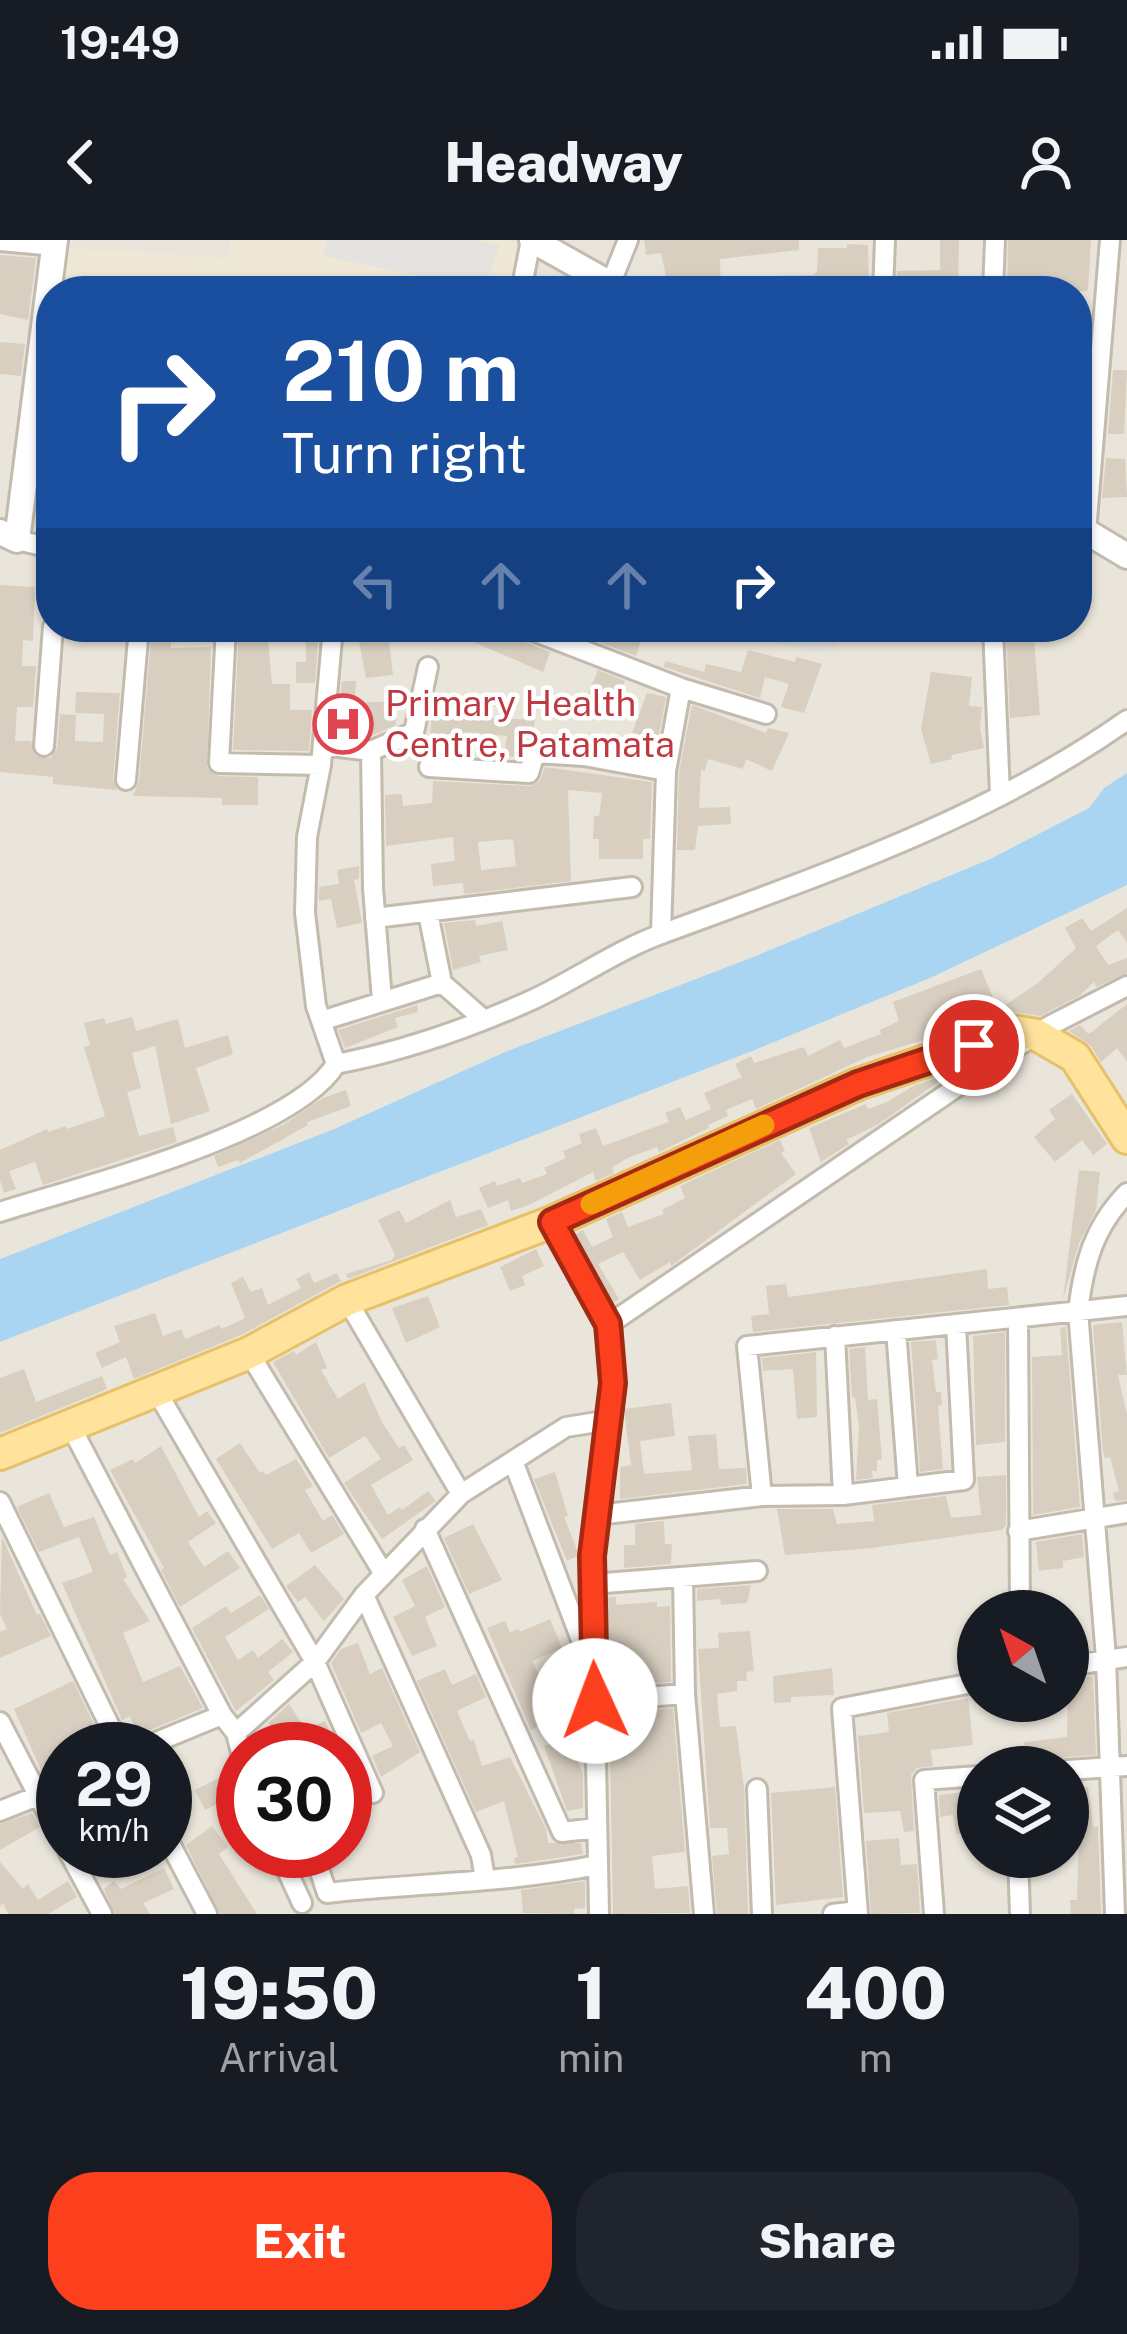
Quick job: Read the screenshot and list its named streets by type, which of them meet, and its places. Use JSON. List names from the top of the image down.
{
  "places": {
    "hospital": ["Primary Health Centre, Patamata"]
  },
  "north": "top left",
  "page": {
    "status": "19:49",
    "header": "Headway",
    "turn": ["210 m", "Turn right"],
    "speed": "29 km/h",
    "limit": "30",
    "eta": [
      "19:50",
      "Arrival",
      "1",
      "min",
      "400",
      "m"
    ],
    "buttons": ["Exit", "Share"]
  }
}
